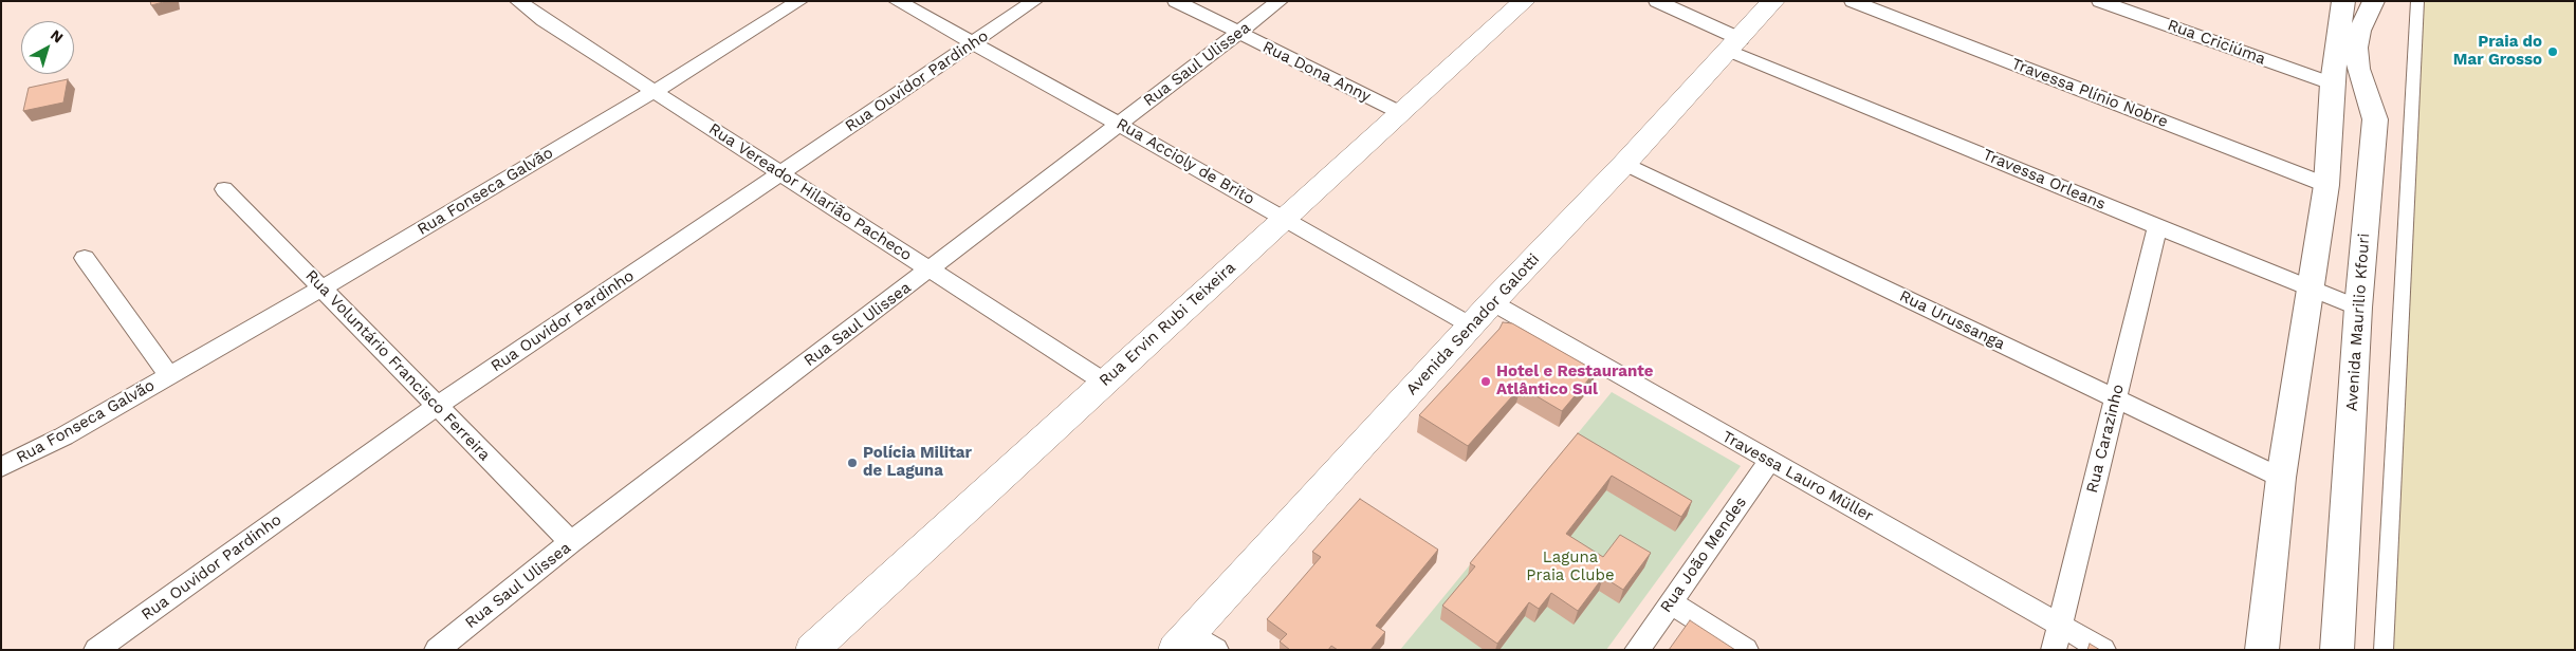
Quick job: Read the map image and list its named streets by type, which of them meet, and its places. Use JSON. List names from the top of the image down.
{
  "streets": {
    "main road": ["Rua Ervin Rubi Teixeira", "Avenida Senador Galotti"],
    "street": [
      "Rua Criciúma",
      "Rua Saul Ulissea",
      "Rua Dona Anny",
      "Rua Ouvidor Pardinho",
      "Travessa Plínio Nobre",
      "Rua Accioly de Brito",
      "Travessa Orleans",
      "Rua Fonseca Galvão",
      "Rua Vereador Hilarião Pacheco",
      "Rua Urussanga",
      "Avenida Maurilio Kfouri",
      "Rua Voluntário Francisco Ferreira",
      "Rua Carazinho",
      "Travessa Lauro Müller",
      "Rua João Mendes"
    ]
  },
  "crossings": [
    ["Rua Saul Ulissea", "Rua Dona Anny"],
    ["Rua Saul Ulissea", "Rua Accioly de Brito"],
    ["Rua Saul Ulissea", "Rua Vereador Hilarião Pacheco"],
    ["Rua Saul Ulissea", "Rua Voluntário Francisco Ferreira"],
    ["Rua Dona Anny", "Rua Ervin Rubi Teixeira"],
    ["Rua Ouvidor Pardinho", "Rua Accioly de Brito"],
    ["Rua Ouvidor Pardinho", "Rua Vereador Hilarião Pacheco"],
    ["Rua Ouvidor Pardinho", "Rua Voluntário Francisco Ferreira"],
    ["Rua Accioly de Brito", "Rua Ervin Rubi Teixeira"],
    ["Rua Accioly de Brito", "Avenida Senador Galotti"],
    ["Travessa Orleans", "Avenida Maurilio Kfouri"],
    ["Travessa Orleans", "Avenida Senador Galotti"],
    ["Travessa Orleans", "Rua Carazinho"],
    ["Rua Fonseca Galvão", "Rua Vereador Hilarião Pacheco"],
    ["Rua Fonseca Galvão", "Rua Voluntário Francisco Ferreira"],
    ["Rua Vereador Hilarião Pacheco", "Rua Ervin Rubi Teixeira"],
    ["Rua Urussanga", "Avenida Senador Galotti"],
    ["Rua Urussanga", "Rua Carazinho"],
    ["Avenida Senador Galotti", "Travessa Lauro Müller"],
    ["Rua Carazinho", "Travessa Lauro Müller"],
    ["Travessa Lauro Müller", "Rua João Mendes"]
  ],
  "parks": ["Laguna Praia Clube"],
  "places": ["Praia do Mar Grosso", "Hotel e Restaurante Atlântico Sul", "Polícia Militar de Laguna"],
  "north": "top right"
}
